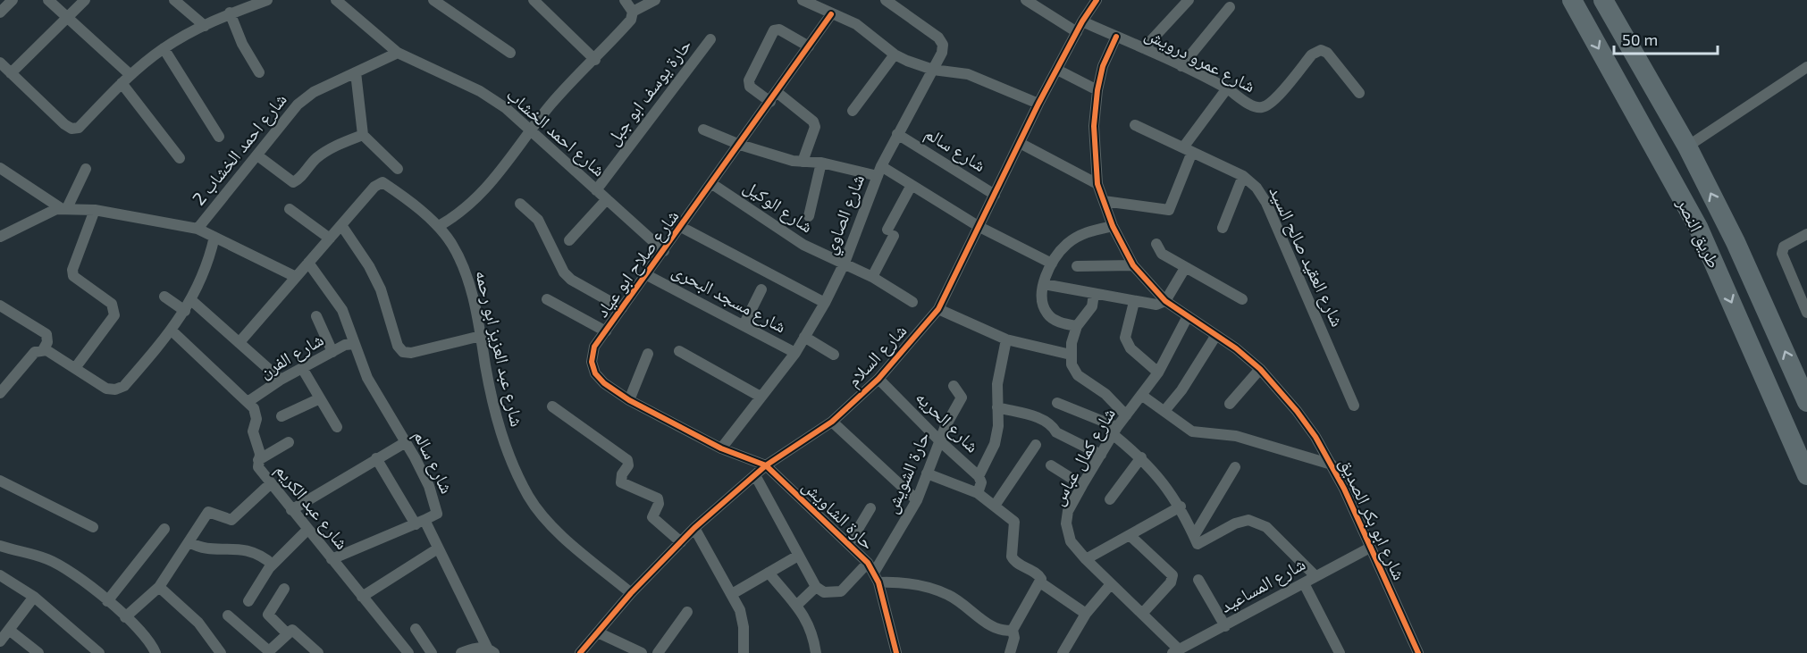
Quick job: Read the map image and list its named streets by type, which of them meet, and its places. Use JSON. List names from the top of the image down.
{
  "streets": {
    "highway": ["طريق النصر"],
    "street": [
      "شارع عمرو درويش",
      "حارة يوسف ابو جبل",
      "شارع احمد الخشاب",
      "شارع احمد الخشاب 2",
      "شارع سالم",
      "شارع الوكيل",
      "شارع الصاوي",
      "شارع العقيد صالح السيد",
      "شارع صلاح ابو عياد",
      "شارع مسجد البحرى",
      "شارع عبد العزيز ابو رحمه",
      "شارع الفرن",
      "شارع السلام",
      "شارع الحريه",
      "شارع كمال عباس",
      "حارة الشويش",
      "شارع عبد الكريم",
      "حارة الشاويش",
      "شارع ابو بكر الصديق",
      "شارع المساعيد"
    ]
  },
  "crossings": [
    ["شارع عمرو درويش", "شارع السلام"],
    ["شارع عمرو درويش", "شارع ابو بكر الصديق"],
    ["حارة يوسف ابو جبل", "شارع احمد الخشاب"],
    ["شارع احمد الخشاب", "شارع احمد الخشاب 2"],
    ["شارع احمد الخشاب", "شارع صلاح ابو عياد"],
    ["شارع سالم", "شارع الصاوي"],
    ["شارع سالم", "شارع عبد العزيز ابو رحمه"],
    ["شارع سالم", "شارع الفرن"],
    ["شارع سالم", "شارع السلام"],
    ["شارع الوكيل", "شارع الصاوي"],
    ["شارع الوكيل", "شارع صلاح ابو عياد"],
    ["شارع الصاوي", "شارع صلاح ابو عياد"],
    ["شارع الصاوي", "شارع مسجد البحرى"],
    ["شارع صلاح ابو عياد", "شارع مسجد البحرى"],
    ["شارع صلاح ابو عياد", "شارع السلام"],
    ["شارع صلاح ابو عياد", "حارة الشاويش"],
    ["شارع عبد العزيز ابو رحمه", "شارع السلام"],
    ["شارع الفرن", "شارع عبد الكريم"],
    ["شارع السلام", "شارع الحريه"],
    ["شارع السلام", "حارة الشاويش"],
    ["شارع الحريه", "حارة الشويش"],
    ["شارع كمال عباس", "شارع ابو بكر الصديق"],
    ["شارع كمال عباس", "شارع المساعيد"],
    ["حارة الشويش", "حارة الشاويش"],
    ["شارع ابو بكر الصديق", "شارع المساعيد"]
  ],
  "scale_bar": "50 m"
}
